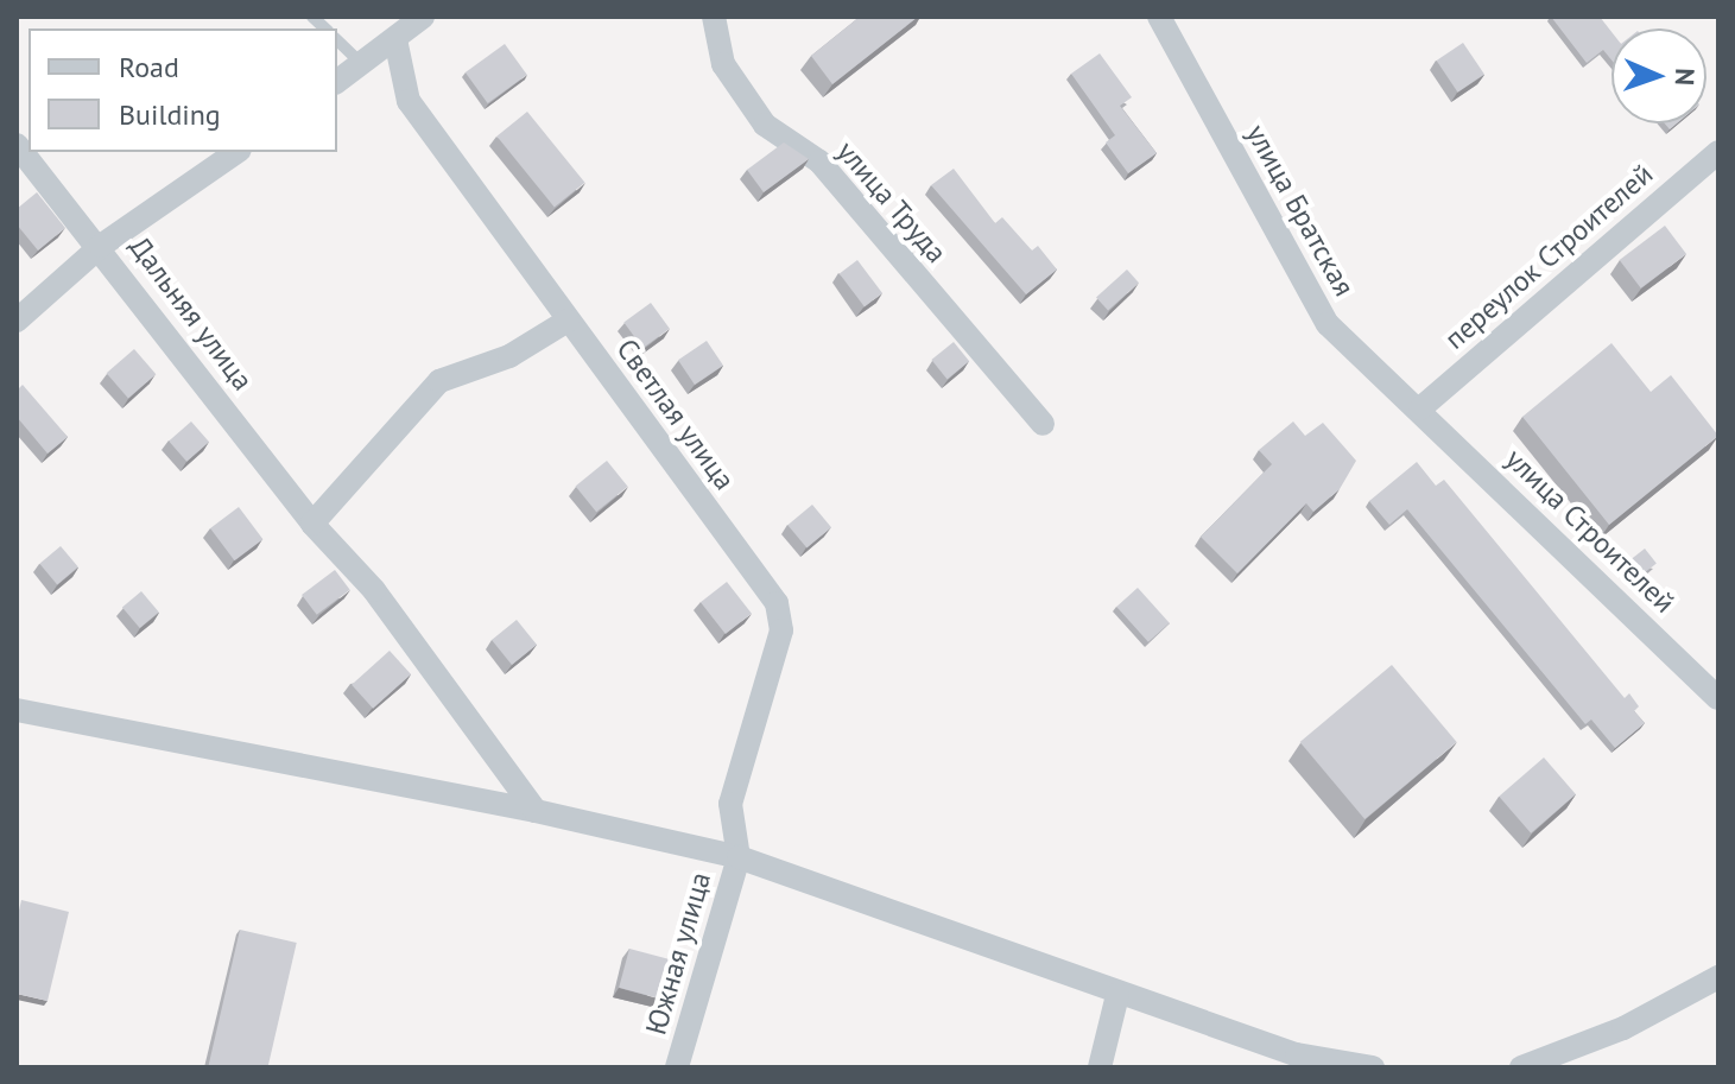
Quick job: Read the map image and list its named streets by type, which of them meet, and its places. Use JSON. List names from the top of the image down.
{
  "streets": {
    "street": [
      "улица Труда",
      "улица Братская",
      "переулок Строителей",
      "Дальняя улица",
      "Светлая улица",
      "улица Строителей",
      "Южная улица"
    ]
  },
  "crossings": [
    ["улица Братская", "переулок Строителей"],
    ["улица Братская", "улица Строителей"],
    ["переулок Строителей", "улица Строителей"],
    ["Светлая улица", "Южная улица"]
  ],
  "legend": ["Road", "Building"],
  "north": "right"
}
